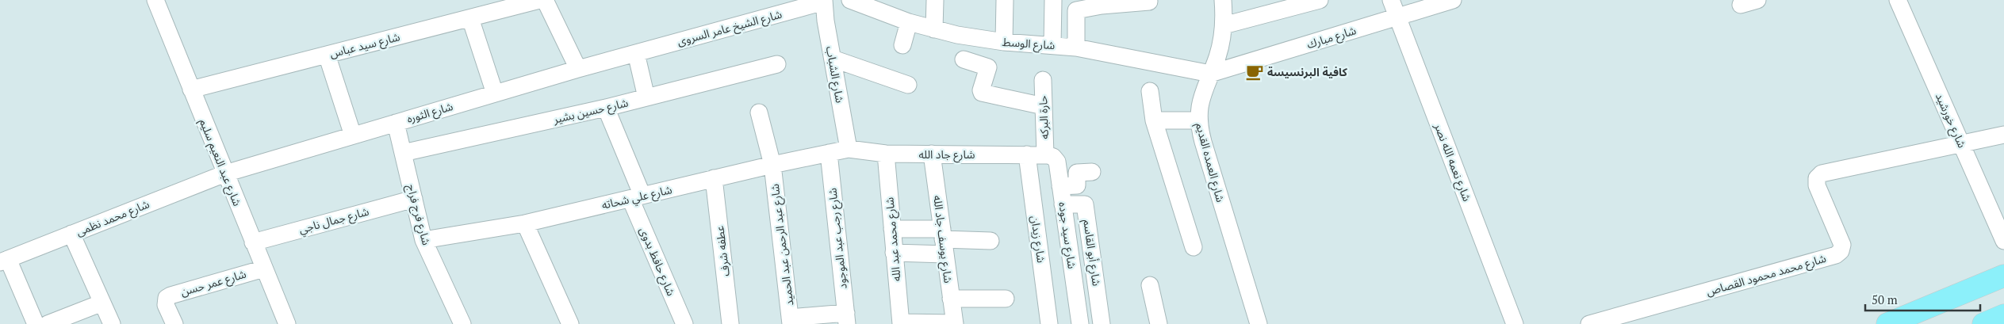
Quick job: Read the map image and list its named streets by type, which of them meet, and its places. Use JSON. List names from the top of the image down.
{
  "streets": {
    "street": [
      "شارع الشيخ عامر السروى",
      "شارع مبارك",
      "شارع الوسط",
      "شارع سيد عباس",
      "شارع الشباب",
      "شارع حسين بشير",
      "شارع الثوره",
      "حارة البركه",
      "شارع خورشيد",
      "شارع جاد الله",
      "شارع عبد النعيم سليم",
      "شارع العمده القديم",
      "شارع نعمه الله نصر",
      "شارع علي شحاته",
      "شارع فرج فراج",
      "شارع محمد نظمى",
      "شارع جمال ناجي",
      "شارع سيد جوده",
      "شارع رجب عبد الموجود",
      "شارع محمد عبد الله",
      "شارع يوسف جاد الله",
      "شارع زيدان",
      "شارع عبد الرحمن عبد الحميد",
      "عطفه شرف",
      "شارع أبو القاسم",
      "شارع حافظ بدوى",
      "شارع محمد محمود القصاص",
      "شارع عمر حسن"
    ]
  },
  "crossings": [
    ["شارع الشيخ عامر السروى", "شارع الشباب"],
    ["شارع الشيخ عامر السروى", "شارع الثوره"],
    ["شارع مبارك", "شارع الوسط"],
    ["شارع مبارك", "شارع العمده القديم"],
    ["شارع مبارك", "شارع نعمه الله نصر"],
    ["شارع الوسط", "شارع العمده القديم"],
    ["شارع سيد عباس", "شارع عبد النعيم سليم"],
    ["شارع الشباب", "شارع جاد الله"],
    ["شارع الشباب", "شارع علي شحاته"],
    ["شارع حسين بشير", "شارع فرج فراج"],
    ["شارع حسين بشير", "شارع حافظ بدوى"],
    ["شارع الثوره", "شارع عبد النعيم سليم"],
    ["شارع الثوره", "شارع فرج فراج"],
    ["شارع الثوره", "شارع محمد نظمى"],
    ["حارة البركه", "شارع جاد الله"],
    ["حارة البركه", "شارع سيد جوده"],
    ["شارع خورشيد", "شارع محمد محمود القصاص"],
    ["شارع جاد الله", "شارع علي شحاته"],
    ["شارع جاد الله", "شارع سيد جوده"],
    ["شارع جاد الله", "شارع محمد عبد الله"],
    ["شارع جاد الله", "شارع يوسف جاد الله"],
    ["شارع جاد الله", "شارع زيدان"],
    ["شارع عبد النعيم سليم", "شارع محمد نظمى"],
    ["شارع عبد النعيم سليم", "شارع جمال ناجي"],
    ["شارع عبد النعيم سليم", "شارع عمر حسن"],
    ["شارع علي شحاته", "شارع فرج فراج"],
    ["شارع علي شحاته", "شارع رجب عبد الموجود"],
    ["شارع علي شحاته", "شارع عبد الرحمن عبد الحميد"],
    ["شارع علي شحاته", "عطفه شرف"],
    ["شارع علي شحاته", "شارع حافظ بدوى"],
    ["شارع فرج فراج", "شارع جمال ناجي"],
    ["شارع سيد جوده", "شارع أبو القاسم"]
  ],
  "places": {
    "cafe": ["كافية البرنسيسة"]
  },
  "scale_bar": "50 m"
}
